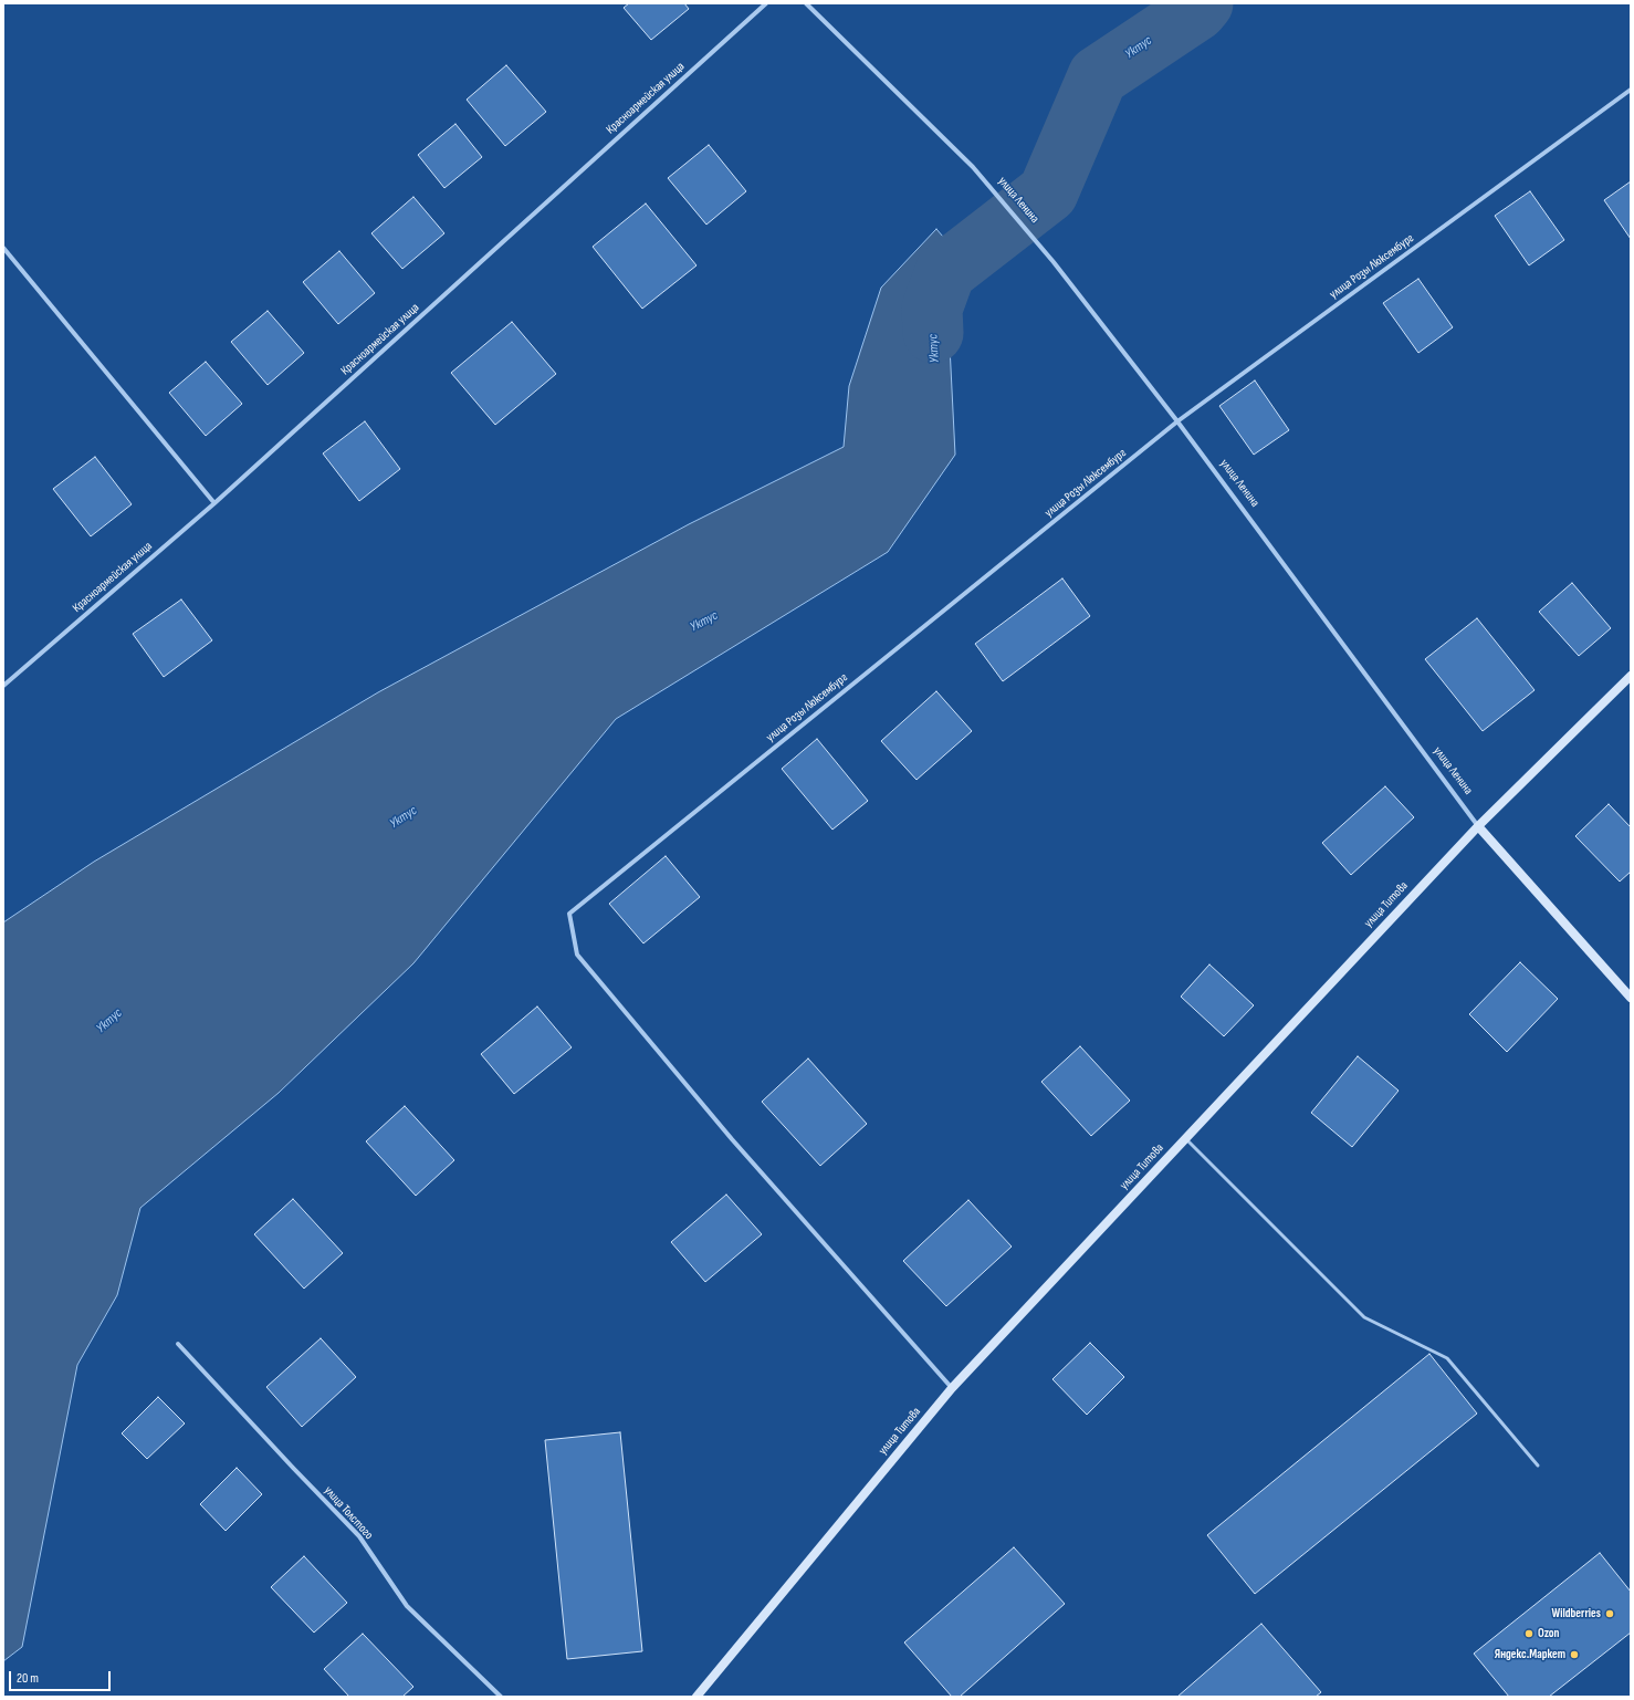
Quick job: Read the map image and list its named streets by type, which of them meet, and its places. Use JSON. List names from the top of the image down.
{
  "streets": {
    "street": [
      "Красноармейская улица",
      "улица Ленина",
      "улица Розы Люксембург",
      "улица Титова",
      "улица Толстого"
    ]
  },
  "crossings": [
    ["улица Ленина", "улица Розы Люксембург"],
    ["улица Ленина", "улица Титова"],
    ["улица Розы Люксембург", "улица Титова"]
  ],
  "water": ["Уктус"],
  "places": ["Wildberries", "Ozon", "Яндекс.Маркет"],
  "scale_bar": "20 m"
}
